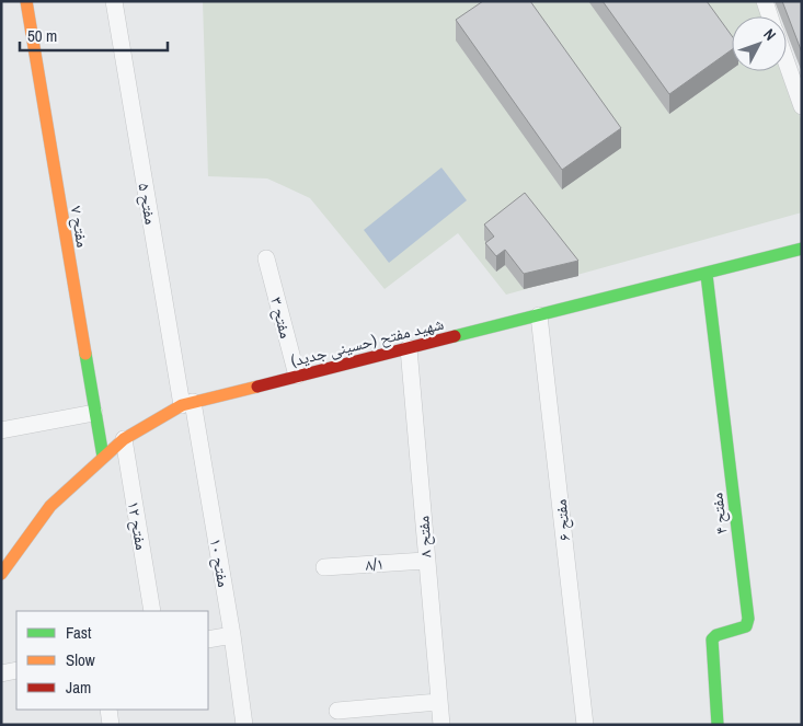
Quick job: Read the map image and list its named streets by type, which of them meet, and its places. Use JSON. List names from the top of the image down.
{
  "streets": {
    "street": [
      "مفتح ۵",
      "مفتح ۷",
      "مفتح ۳",
      "شهید مفتح (حسینی جدید)",
      "مفتح ۴",
      "مفتح ۶",
      "مفتح ۱۲",
      "مفتح ۸",
      "مفتح ۱۰",
      "۸/۱"
    ]
  },
  "crossings": [
    ["مفتح ۵", "شهید مفتح (حسینی جدید)"],
    ["مفتح ۵", "مفتح ۱۰"],
    ["مفتح ۷", "شهید مفتح (حسینی جدید)"],
    ["مفتح ۳", "شهید مفتح (حسینی جدید)"],
    ["شهید مفتح (حسینی جدید)", "مفتح ۴"],
    ["شهید مفتح (حسینی جدید)", "مفتح ۶"],
    ["شهید مفتح (حسینی جدید)", "مفتح ۱۲"],
    ["شهید مفتح (حسینی جدید)", "مفتح ۸"],
    ["شهید مفتح (حسینی جدید)", "مفتح ۱۰"],
    ["مفتح ۸", "۸/۱"]
  ],
  "legend": ["Fast", "Slow", "Jam"],
  "scale_bar": "50 m",
  "north": "top right"
}
